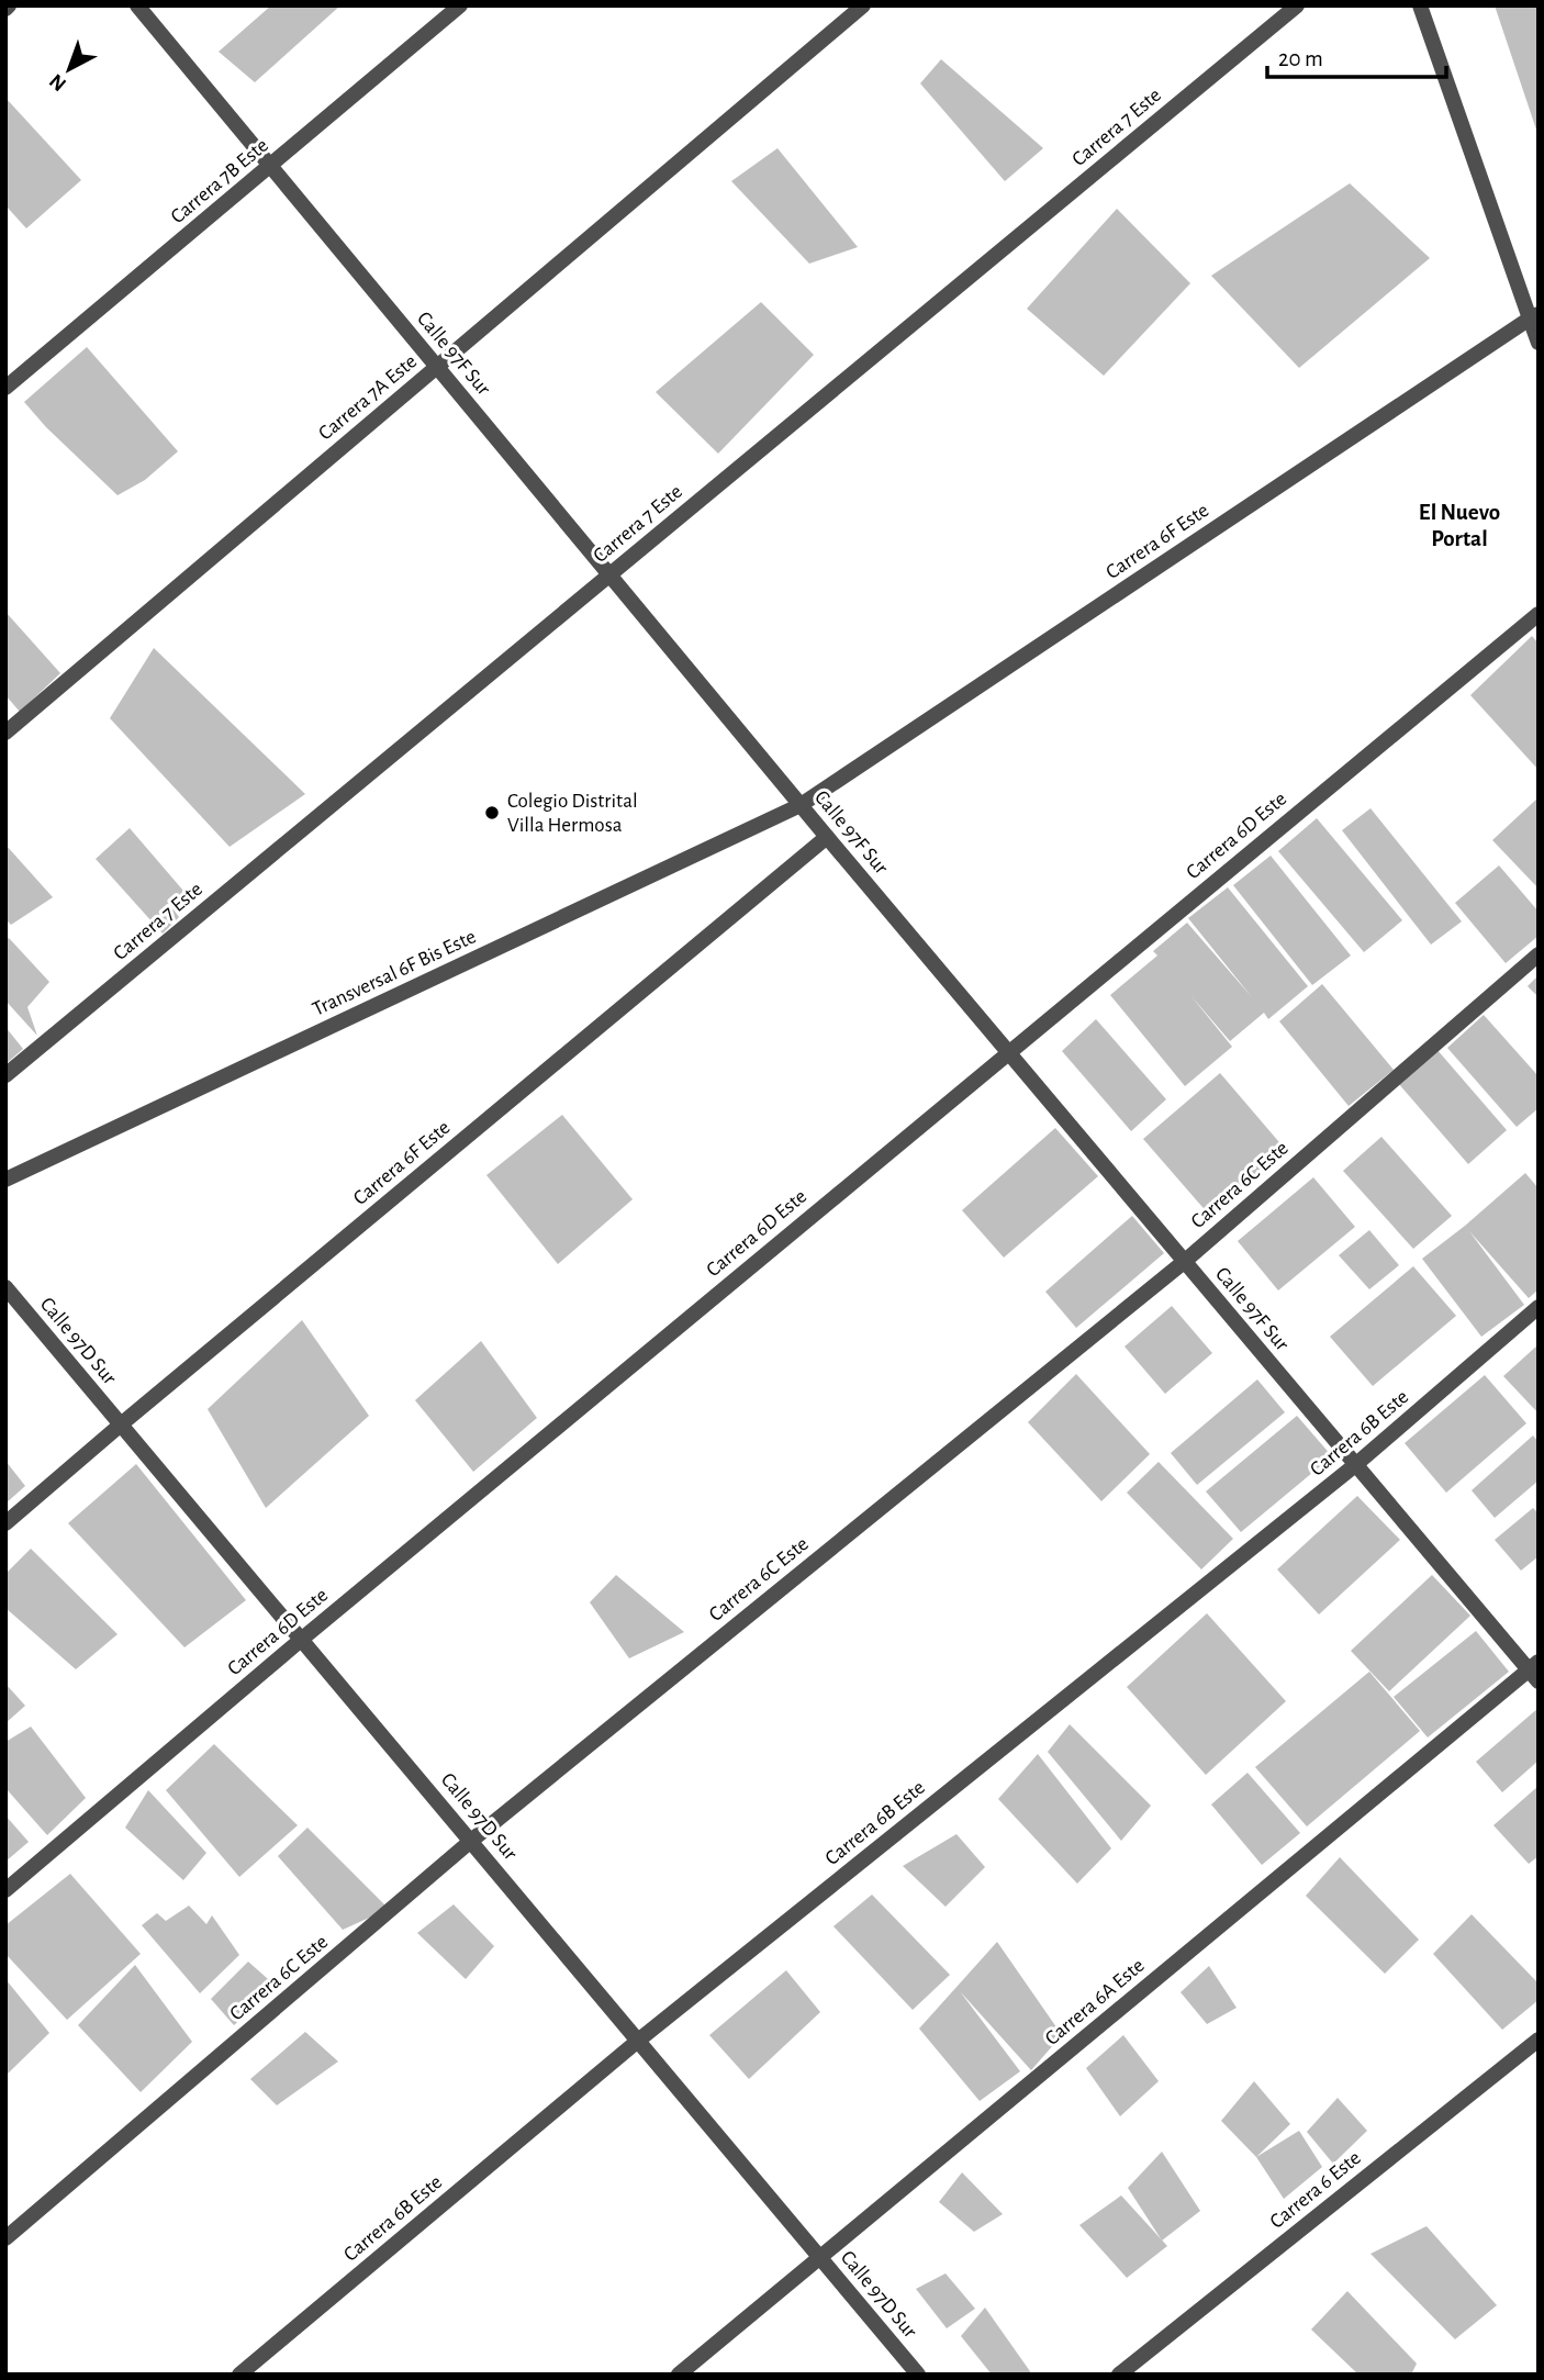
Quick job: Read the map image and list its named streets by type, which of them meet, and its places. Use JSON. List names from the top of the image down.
{
  "streets": {
    "street": [
      "Carrera 7 Este",
      "Carrera 7B Este",
      "Calle 97F Sur",
      "Carrera 7A Este",
      "Carrera 6F Este",
      "Carrera 6D Este",
      "Transversal 6F Bis Este",
      "Carrera 6C Este",
      "Calle 97D Sur",
      "Carrera 6B Este",
      "Carrera 6A Este",
      "Carrera 6 Este"
    ]
  },
  "crossings": [
    ["Carrera 7 Este", "Calle 97F Sur"],
    ["Carrera 7B Este", "Calle 97F Sur"],
    ["Calle 97F Sur", "Carrera 7A Este"],
    ["Calle 97F Sur", "Carrera 6F Este"],
    ["Calle 97F Sur", "Carrera 6D Este"],
    ["Calle 97F Sur", "Transversal 6F Bis Este"],
    ["Calle 97F Sur", "Carrera 6C Este"],
    ["Calle 97F Sur", "Carrera 6B Este"],
    ["Calle 97F Sur", "Carrera 6A Este"],
    ["Carrera 6F Este", "Transversal 6F Bis Este"],
    ["Carrera 6F Este", "Calle 97D Sur"],
    ["Carrera 6D Este", "Calle 97D Sur"],
    ["Carrera 6C Este", "Calle 97D Sur"],
    ["Calle 97D Sur", "Carrera 6B Este"],
    ["Calle 97D Sur", "Carrera 6A Este"]
  ],
  "districts": ["El Nuevo Portal"],
  "places": ["Colegio Distrital Villa Hermosa"],
  "scale_bar": "20 m",
  "north": "bottom left"
}
